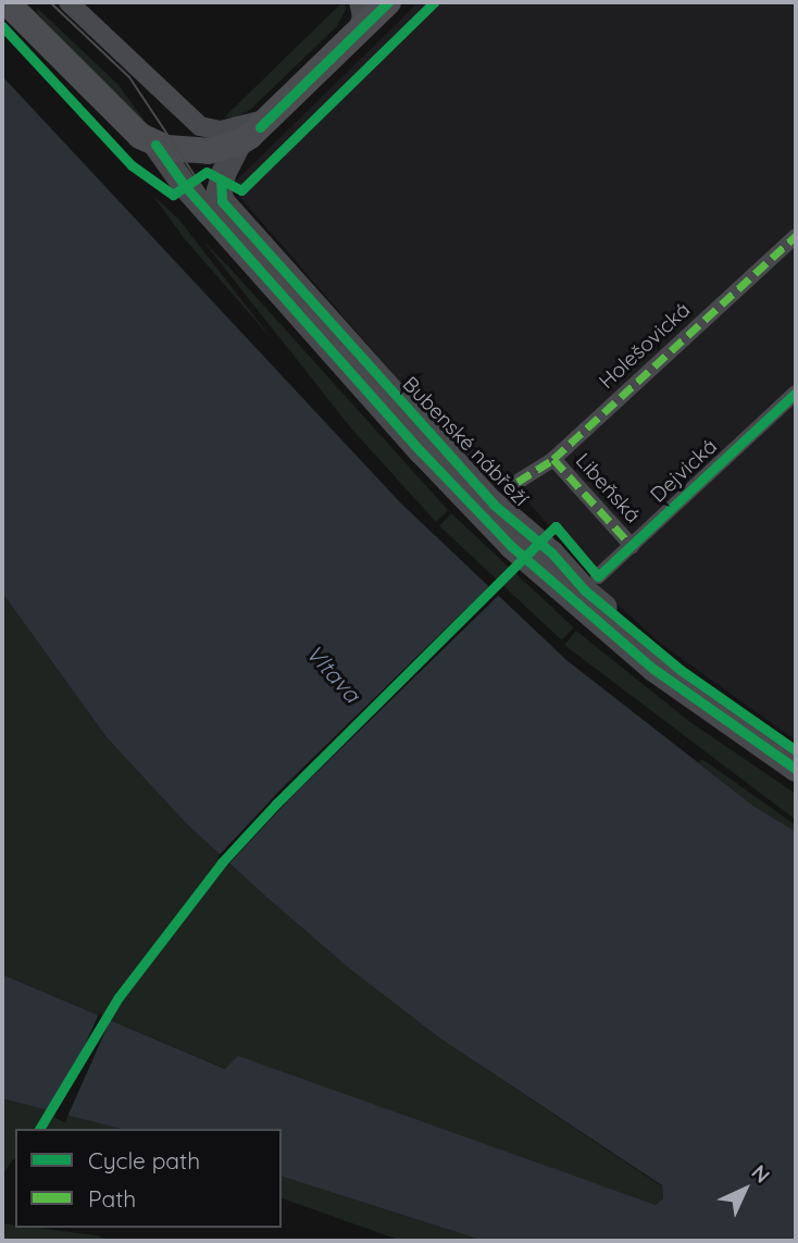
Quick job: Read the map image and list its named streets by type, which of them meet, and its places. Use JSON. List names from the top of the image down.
{
  "streets": {
    "street": [
      "Holešovická",
      "Bubenské nábřeží",
      "Dejvická",
      "Libeňská"
    ]
  },
  "crossings": [
    ["Holešovická", "Libeňská"],
    ["Dejvická", "Libeňská"]
  ],
  "water": ["Vltava"],
  "legend": ["Cycle path", "Path"],
  "north": "top right"
}
